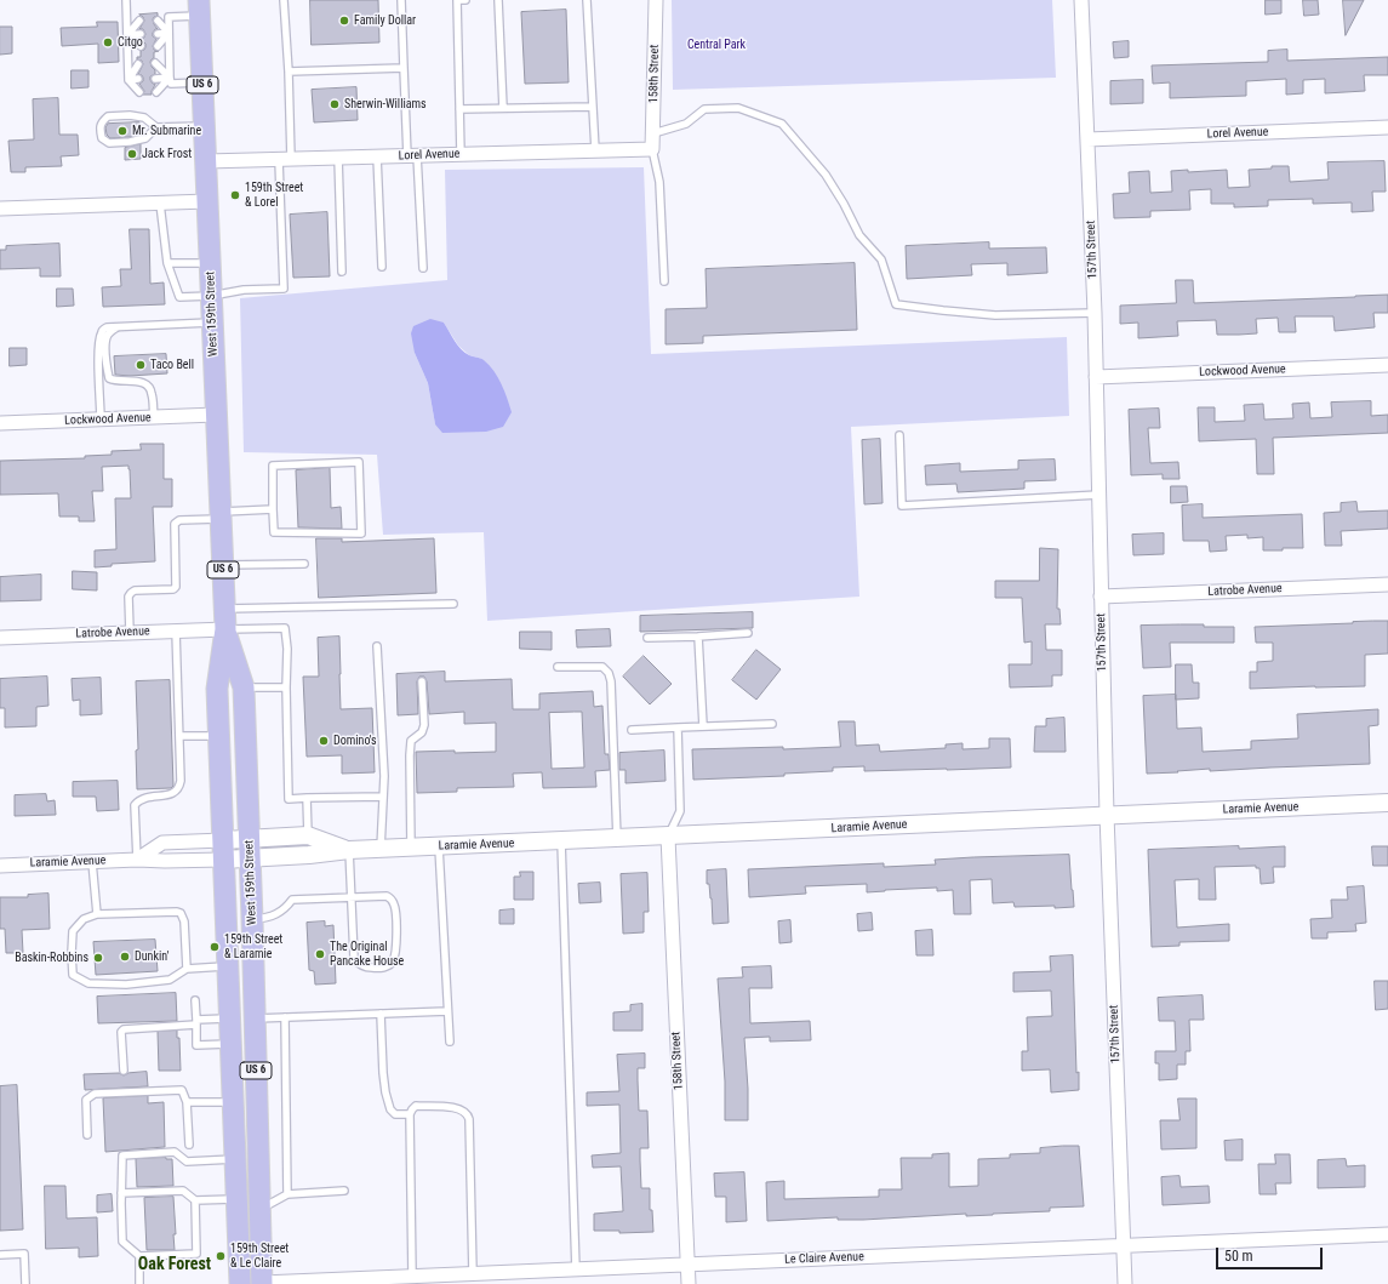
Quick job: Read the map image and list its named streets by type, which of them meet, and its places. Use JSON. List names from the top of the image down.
{
  "streets": {
    "main road": ["US 6", "West 159th Street"],
    "street": [
      "158th Street",
      "Lorel Avenue",
      "157th Street",
      "Lockwood Avenue",
      "Latrobe Avenue",
      "Laramie Avenue",
      "Le Claire Avenue"
    ]
  },
  "crossings": [
    ["158th Street", "Lorel Avenue"],
    ["158th Street", "Laramie Avenue"],
    ["158th Street", "Le Claire Avenue"],
    ["Lorel Avenue", "157th Street"],
    ["Lorel Avenue", "West 159th Street"],
    ["157th Street", "Lockwood Avenue"],
    ["157th Street", "Latrobe Avenue"],
    ["157th Street", "Laramie Avenue"],
    ["157th Street", "Le Claire Avenue"],
    ["West 159th Street", "Lockwood Avenue"],
    ["West 159th Street", "Latrobe Avenue"],
    ["West 159th Street", "Laramie Avenue"],
    ["West 159th Street", "Le Claire Avenue"]
  ],
  "districts": ["Oak Forest"],
  "parks": ["Central Park"],
  "places": [
    "Family Dollar",
    "Citgo",
    "Sherwin-Williams",
    "Mr. Submarine",
    "Jack Frost",
    "159th Street & Lorel",
    "Taco Bell",
    "Domino's",
    "159th Street & Laramie",
    "The Original Pancake House",
    "Dunkin'",
    "Baskin-Robbins",
    "159th Street & Le Claire"
  ],
  "scale_bar": "50 m"
}
